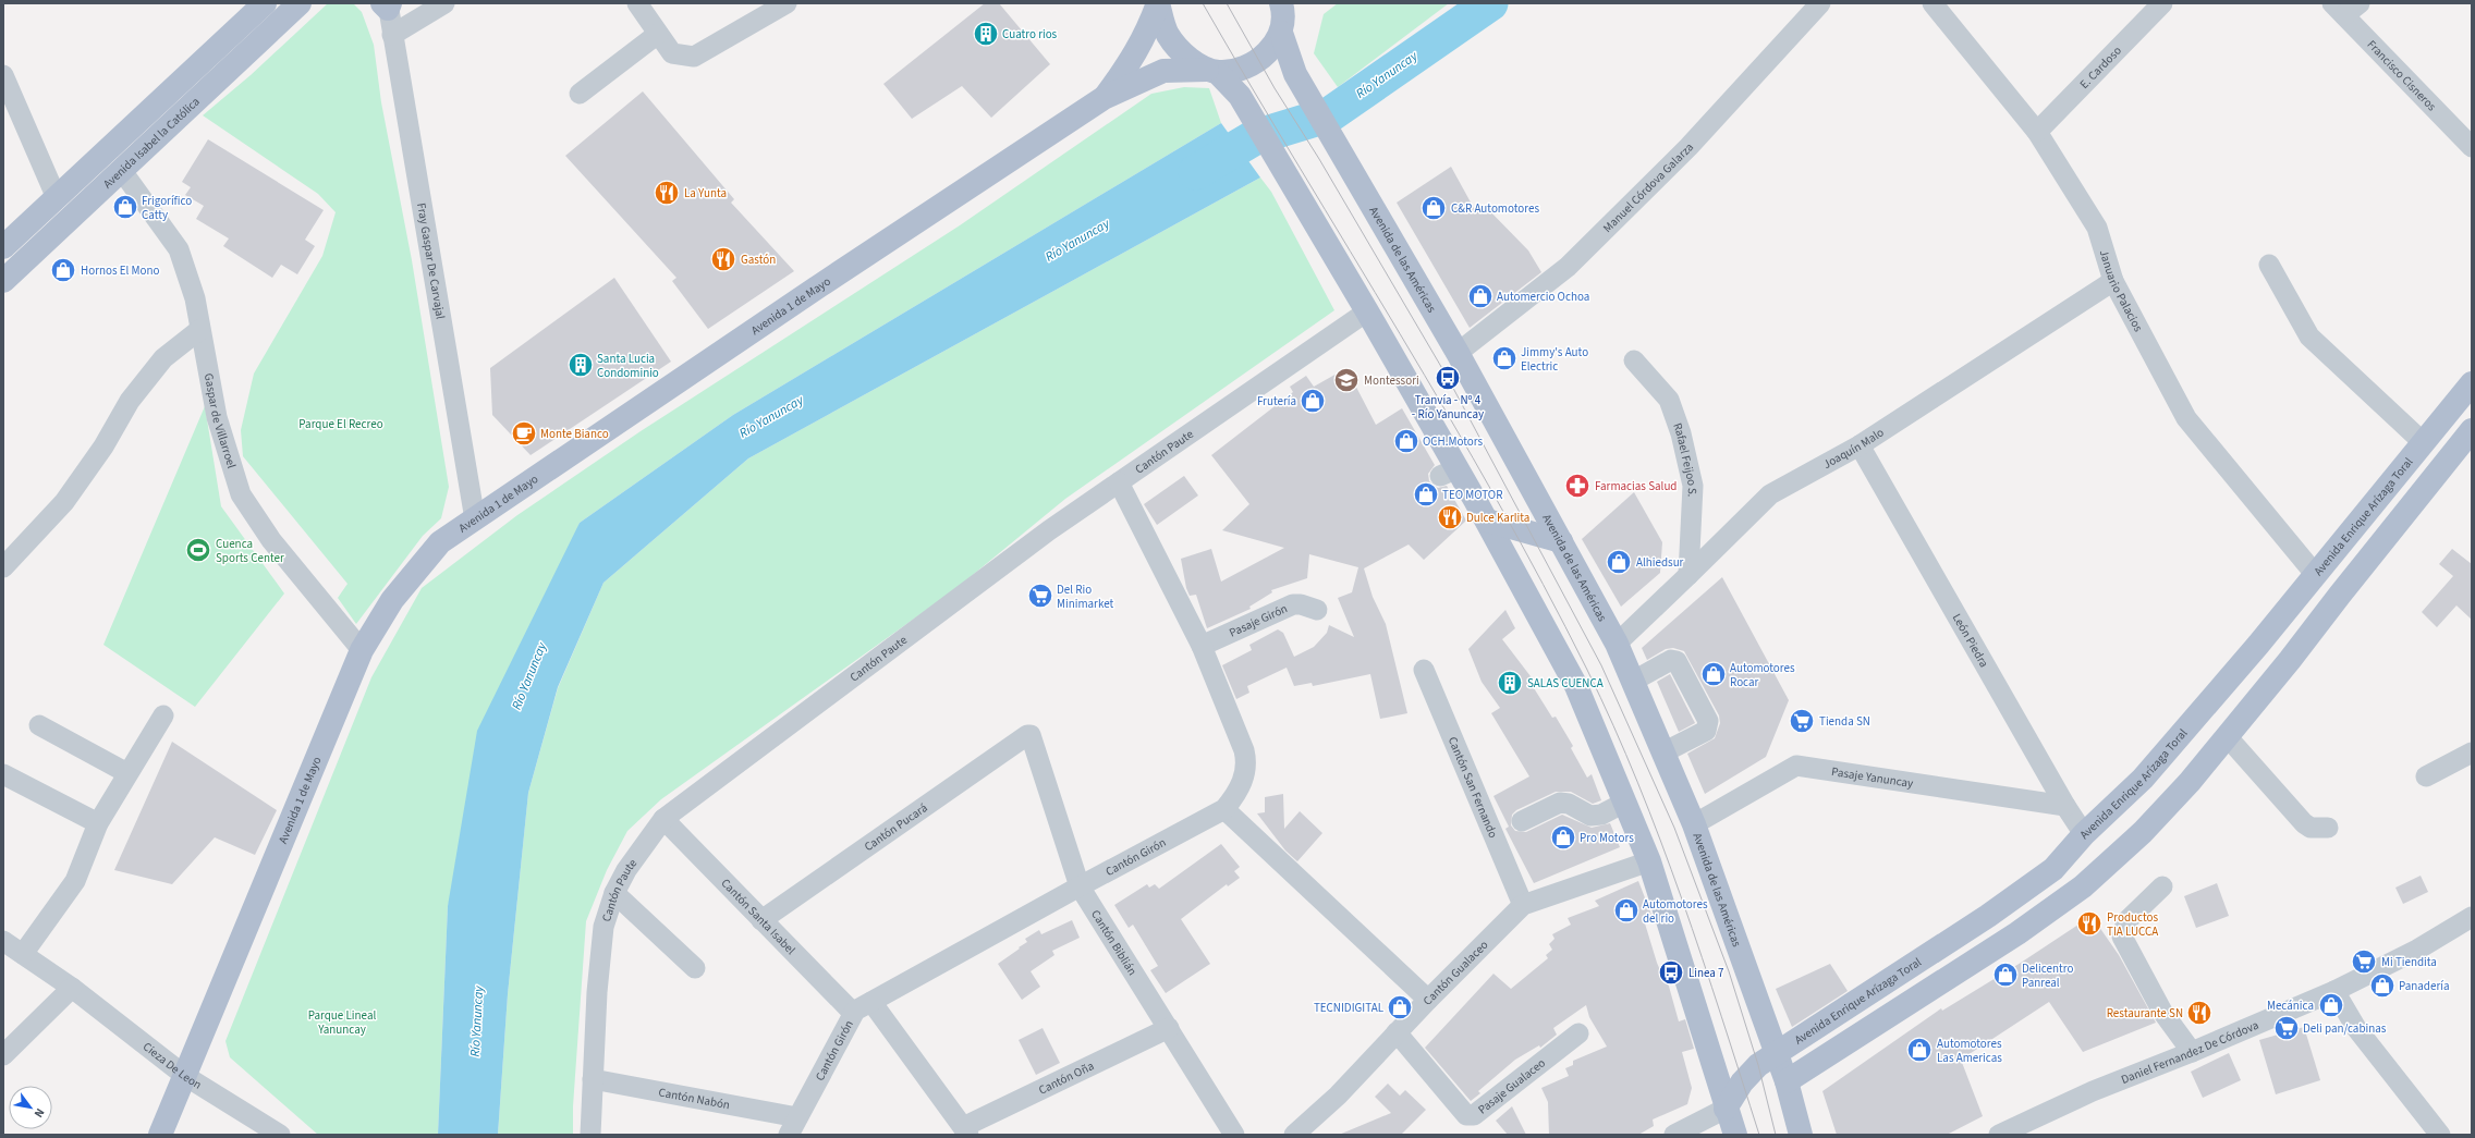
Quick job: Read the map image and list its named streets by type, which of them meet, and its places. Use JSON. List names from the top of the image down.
{
  "streets": {
    "main road": [
      "Avenida Isabel la Católica",
      "Avenida de las Américas",
      "Avenida 1 de Mayo",
      "Avenida Enrique Arízaga Toral"
    ],
    "street": [
      "E. Cardoso",
      "Francisco Cisneros",
      "Manuel Córdova Galarza",
      "Fray Gaspar De Carvajal",
      "Januario Palacios",
      "Gaspar de Villarroel",
      "Joaquín Malo",
      "Cantón Paute",
      "Rafael Feijoo S.",
      "Pasaje Girón",
      "León Piedra",
      "Pasaje Yanuncay",
      "Cantón San Fernando",
      "Cantón Pucará",
      "Cantón Girón",
      "Cantón Santa Isabel",
      "Cantón Biblián",
      "Cantón Gualaceo",
      "Daniel Fernandez De Córdova",
      "Cieza De Leon",
      "Cantón Oña",
      "Pasaje Gualaceo",
      "Cantón Nabón"
    ]
  },
  "crossings": [
    ["E. Cardoso", "Januario Palacios"],
    ["Avenida Isabel la Católica", "Gaspar de Villarroel"],
    ["Manuel Córdova Galarza", "Avenida de las Américas"],
    ["Avenida de las Américas", "Avenida 1 de Mayo"],
    ["Avenida de las Américas", "Joaquín Malo"],
    ["Avenida de las Américas", "Avenida Enrique Arízaga Toral"],
    ["Avenida de las Américas", "Pasaje Yanuncay"],
    ["Fray Gaspar De Carvajal", "Avenida 1 de Mayo"],
    ["Januario Palacios", "Joaquín Malo"],
    ["Januario Palacios", "Avenida Enrique Arízaga Toral"],
    ["Avenida 1 de Mayo", "Gaspar de Villarroel"],
    ["Avenida 1 de Mayo", "Cieza De Leon"],
    ["Joaquín Malo", "Rafael Feijoo S."],
    ["Joaquín Malo", "León Piedra"],
    ["Cantón Paute", "Cantón Girón"],
    ["Cantón Paute", "Cantón Santa Isabel"],
    ["Cantón Paute", "Cantón Nabón"],
    ["Avenida Enrique Arízaga Toral", "León Piedra"],
    ["Pasaje Girón", "Cantón Girón"],
    ["León Piedra", "Pasaje Yanuncay"],
    ["Cantón San Fernando", "Cantón Gualaceo"],
    ["Cantón Pucará", "Cantón Santa Isabel"],
    ["Cantón Pucará", "Cantón Biblián"],
    ["Cantón Girón", "Cantón Santa Isabel"],
    ["Cantón Girón", "Cantón Biblián"],
    ["Cantón Girón", "Cantón Nabón"],
    ["Cantón Biblián", "Cantón Oña"],
    ["Cantón Gualaceo", "Pasaje Gualaceo"]
  ],
  "water": ["Río Yanuncay"],
  "parks": ["Parque El Recreo", "Parque Lineal Yanuncay"],
  "places": {
    "building": ["Cuatro rios", "Santa Lucia Condominio", "SALAS CUENCA"],
    "restaurant": [
      "La Yunta",
      "Gastón",
      "Dulce Karlita",
      "Productos TIA LUCCA",
      "Restaurante SN"
    ],
    "shop": [
      "Frigorífico Catty",
      "C&R Automotores",
      "Hornos El Mono",
      "Automercio Ochoa",
      "Jimmy's Auto Electric",
      "Frutería",
      "OCH.Motors",
      "TEO MOTOR",
      "Alhiedsur",
      "Automotores Rocar",
      "Pro Motors",
      "Automotores del rio",
      "Delicentro Panreal",
      "Panadería",
      "Mecánica",
      "TECNIDIGITAL",
      "Automotores Las Americas"
    ],
    "bus stop": ["Tranvía - Nº 4 - Río Yanuncay", "Linea 7"],
    "school or university": ["Montessori"],
    "cafe": ["Monte Bianco"],
    "pharmacy": ["Farmacias Salud"],
    "sports": ["Cuenca Sports Center"],
    "supermarket": [
      "Del Rio Minimarket",
      "Tienda SN",
      "Mi Tiendita",
      "Deli pan/cabinas"
    ]
  },
  "north": "bottom right"
}
